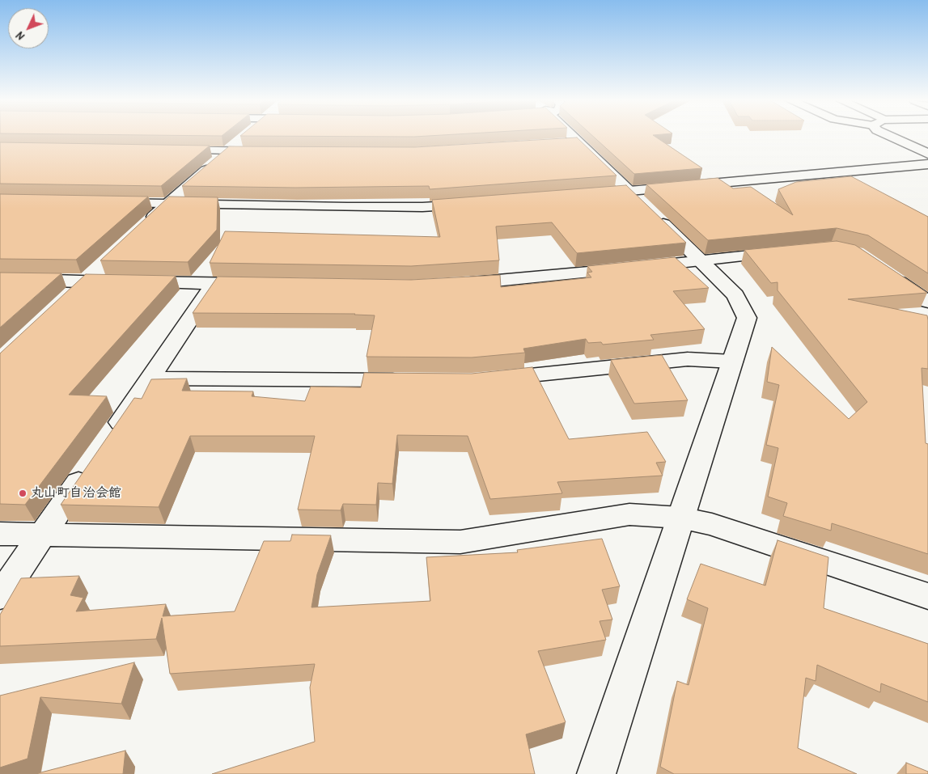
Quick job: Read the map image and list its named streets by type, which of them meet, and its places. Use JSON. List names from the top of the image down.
{
  "places": ["丸山町自治会館"],
  "north": "bottom left"
}
